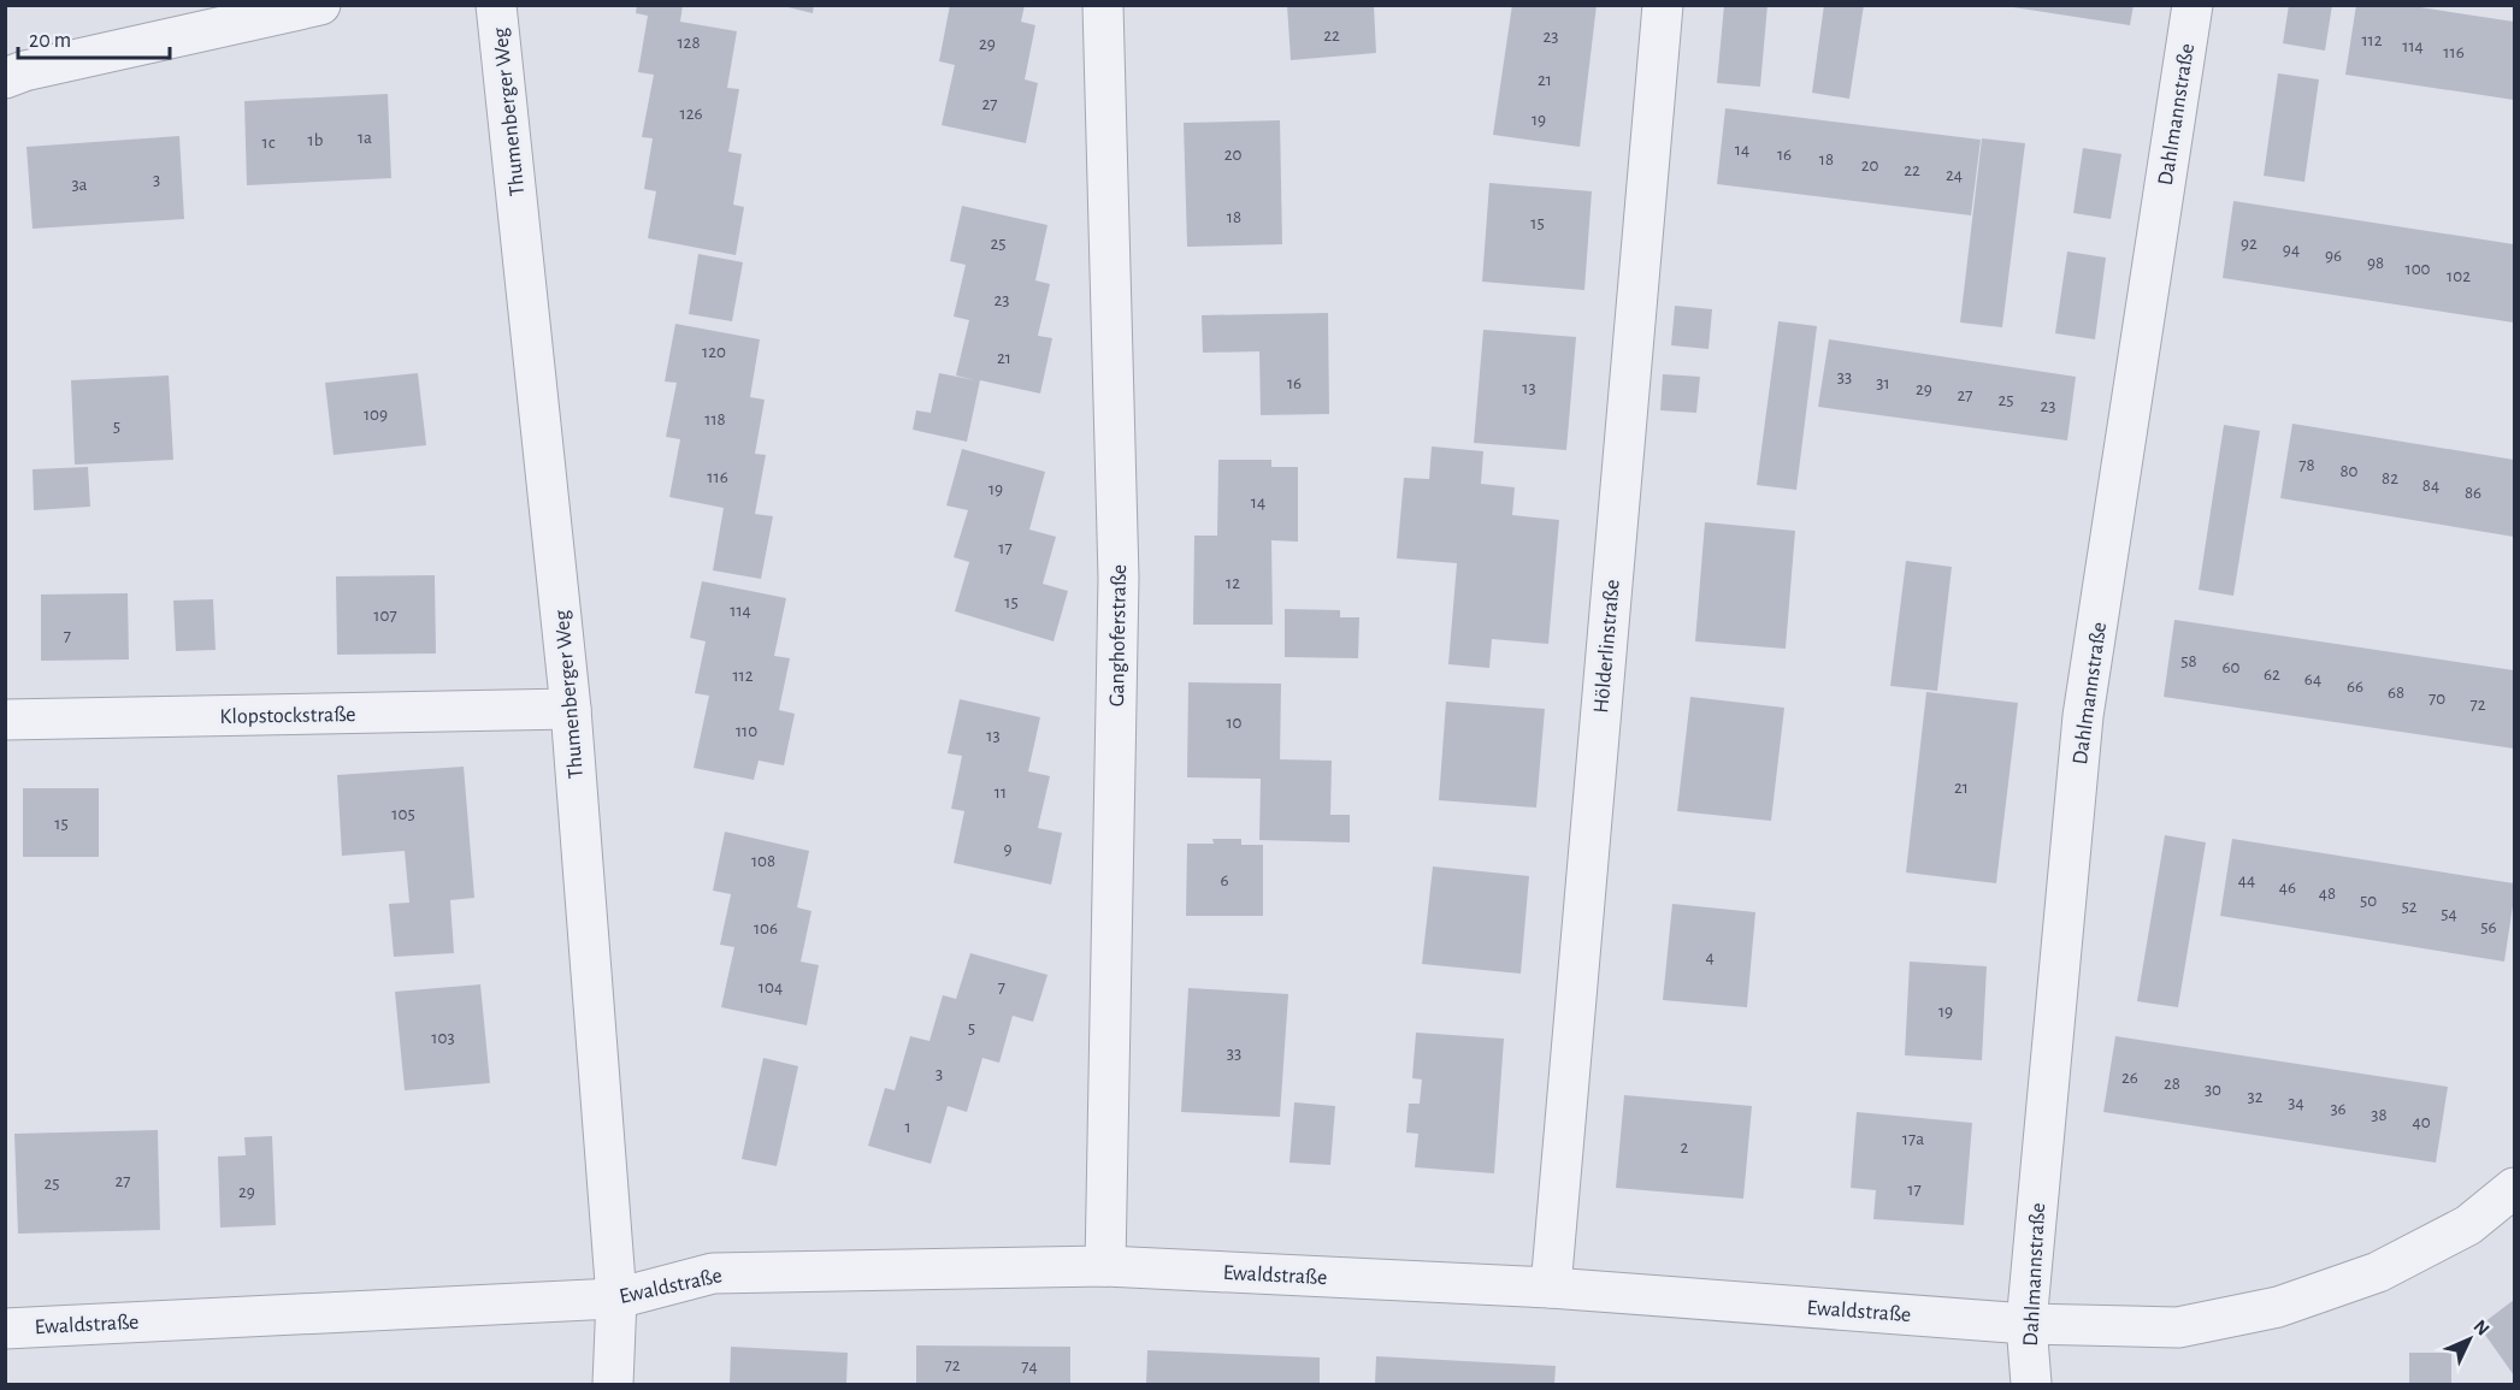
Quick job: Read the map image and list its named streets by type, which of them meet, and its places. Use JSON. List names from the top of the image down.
{
  "streets": {
    "street": [
      "Thumenberger Weg",
      "Dahlmannstraße",
      "Ganghoferstraße",
      "Hölderlinstraße",
      "Klopstockstraße",
      "Ewaldstraße"
    ]
  },
  "crossings": [
    ["Thumenberger Weg", "Klopstockstraße"],
    ["Thumenberger Weg", "Ewaldstraße"],
    ["Dahlmannstraße", "Ewaldstraße"],
    ["Ganghoferstraße", "Ewaldstraße"],
    ["Hölderlinstraße", "Ewaldstraße"]
  ],
  "house_numbers": [
    "22",
    "23",
    "112",
    "128",
    "29",
    "114",
    "116",
    "21",
    "27",
    "126",
    "19",
    "1a",
    "1b",
    "1c",
    "14",
    "20",
    "16",
    "18",
    "20",
    "22",
    "24",
    "3",
    "3a",
    "18",
    "15",
    "25",
    "92",
    "94",
    "96",
    "98",
    "100",
    "102",
    "23",
    "120",
    "21",
    "33",
    "16",
    "31",
    "13",
    "29",
    "27",
    "25",
    "23",
    "109",
    "118",
    "5",
    "78",
    "80",
    "116",
    "82",
    "84",
    "19",
    "86",
    "14",
    "17",
    "12",
    "15",
    "114",
    "107",
    "7",
    "58",
    "60",
    "62",
    "112",
    "64",
    "66",
    "68",
    "70",
    "72",
    "10",
    "110",
    "13",
    "21",
    "11",
    "105",
    "15",
    "9",
    "108",
    "6",
    "44",
    "46",
    "48",
    "50",
    "52",
    "54",
    "56",
    "106",
    "4",
    "104",
    "7",
    "19",
    "5",
    "103",
    "33",
    "3",
    "26",
    "28",
    "30",
    "32",
    "34",
    "36",
    "38",
    "40",
    "1",
    "17a",
    "2",
    "27",
    "25",
    "17",
    "29",
    "72",
    "74"
  ],
  "scale_bar": "20 m",
  "north": "top right"
}
